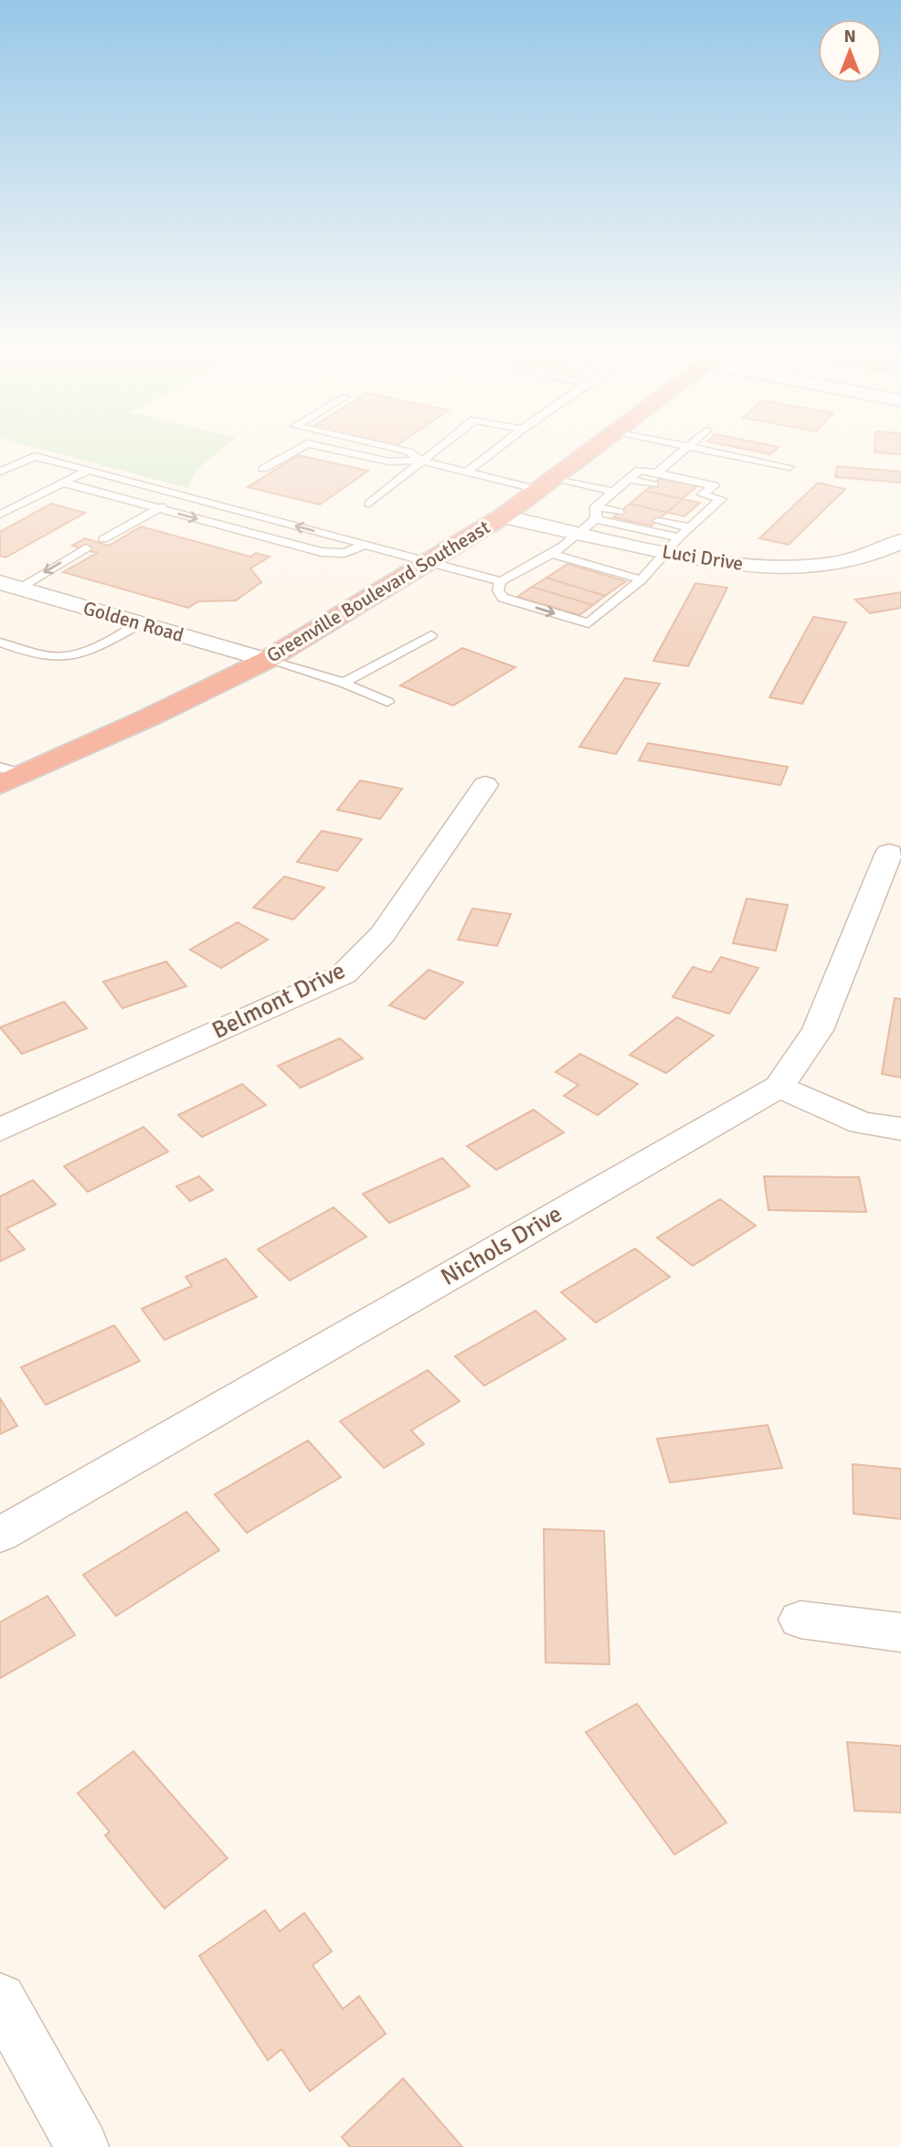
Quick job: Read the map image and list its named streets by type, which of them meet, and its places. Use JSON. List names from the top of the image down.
{
  "streets": {
    "highway": ["Greenville Boulevard Southeast"],
    "street": [
      "Luci Drive",
      "Golden Road",
      "Belmont Drive",
      "Nichols Drive"
    ]
  },
  "crossings": [
    ["Luci Drive", "Greenville Boulevard Southeast"],
    ["Greenville Boulevard Southeast", "Golden Road"]
  ],
  "north": "top"
}
